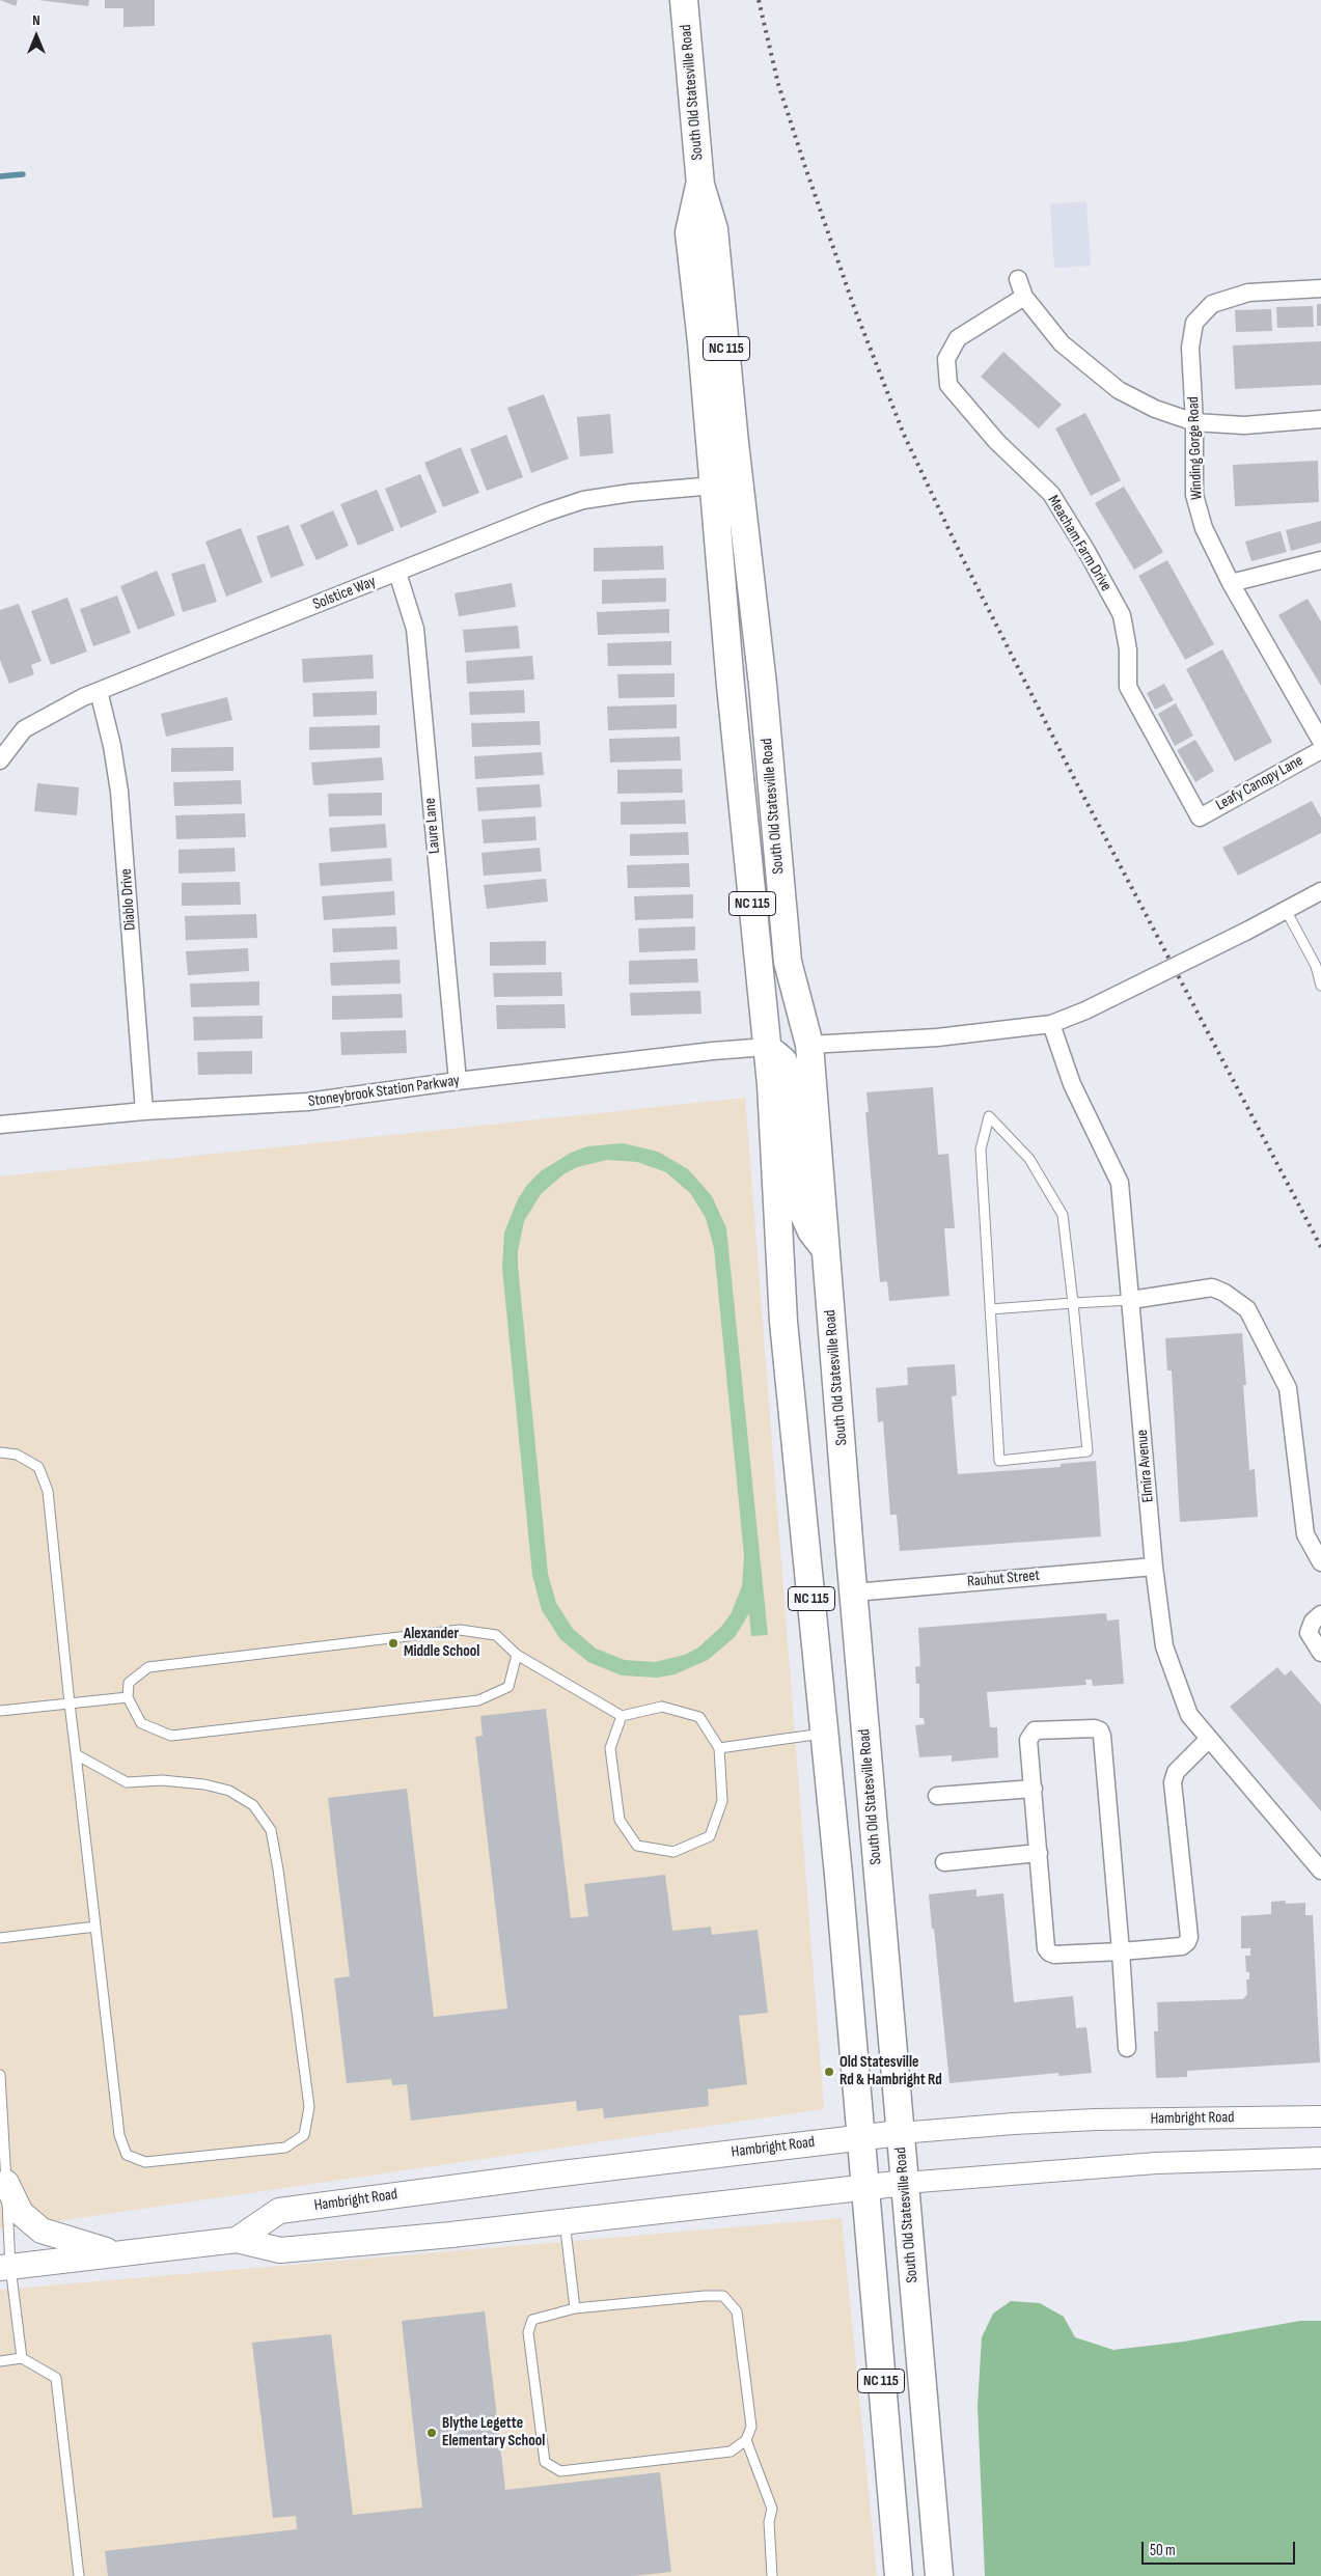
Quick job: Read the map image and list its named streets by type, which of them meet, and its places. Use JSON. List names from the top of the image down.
{
  "streets": {
    "main road": ["South Old Statesville Road", "NC 115", "Hambright Road"],
    "street": [
      "Winding Gorge Road",
      "Meacham Farm Drive",
      "Solstice Way",
      "Leafy Canopy Lane",
      "Laure Lane",
      "Diablo Drive",
      "Stoneybrook Station Parkway",
      "Elmira Avenue",
      "Rauhut Street"
    ]
  },
  "crossings": [
    ["South Old Statesville Road", "Solstice Way"],
    ["South Old Statesville Road", "Stoneybrook Station Parkway"],
    ["South Old Statesville Road", "Rauhut Street"],
    ["South Old Statesville Road", "Hambright Road"],
    ["Meacham Farm Drive", "Leafy Canopy Lane"],
    ["Solstice Way", "Laure Lane"],
    ["Solstice Way", "Diablo Drive"],
    ["Laure Lane", "Stoneybrook Station Parkway"],
    ["Diablo Drive", "Stoneybrook Station Parkway"],
    ["Elmira Avenue", "Rauhut Street"]
  ],
  "places": ["Alexander Middle School", "Old Statesville Rd & Hambright Rd", "Blythe Legette Elementary School"],
  "scale_bar": "50 m",
  "north": "top"
}
